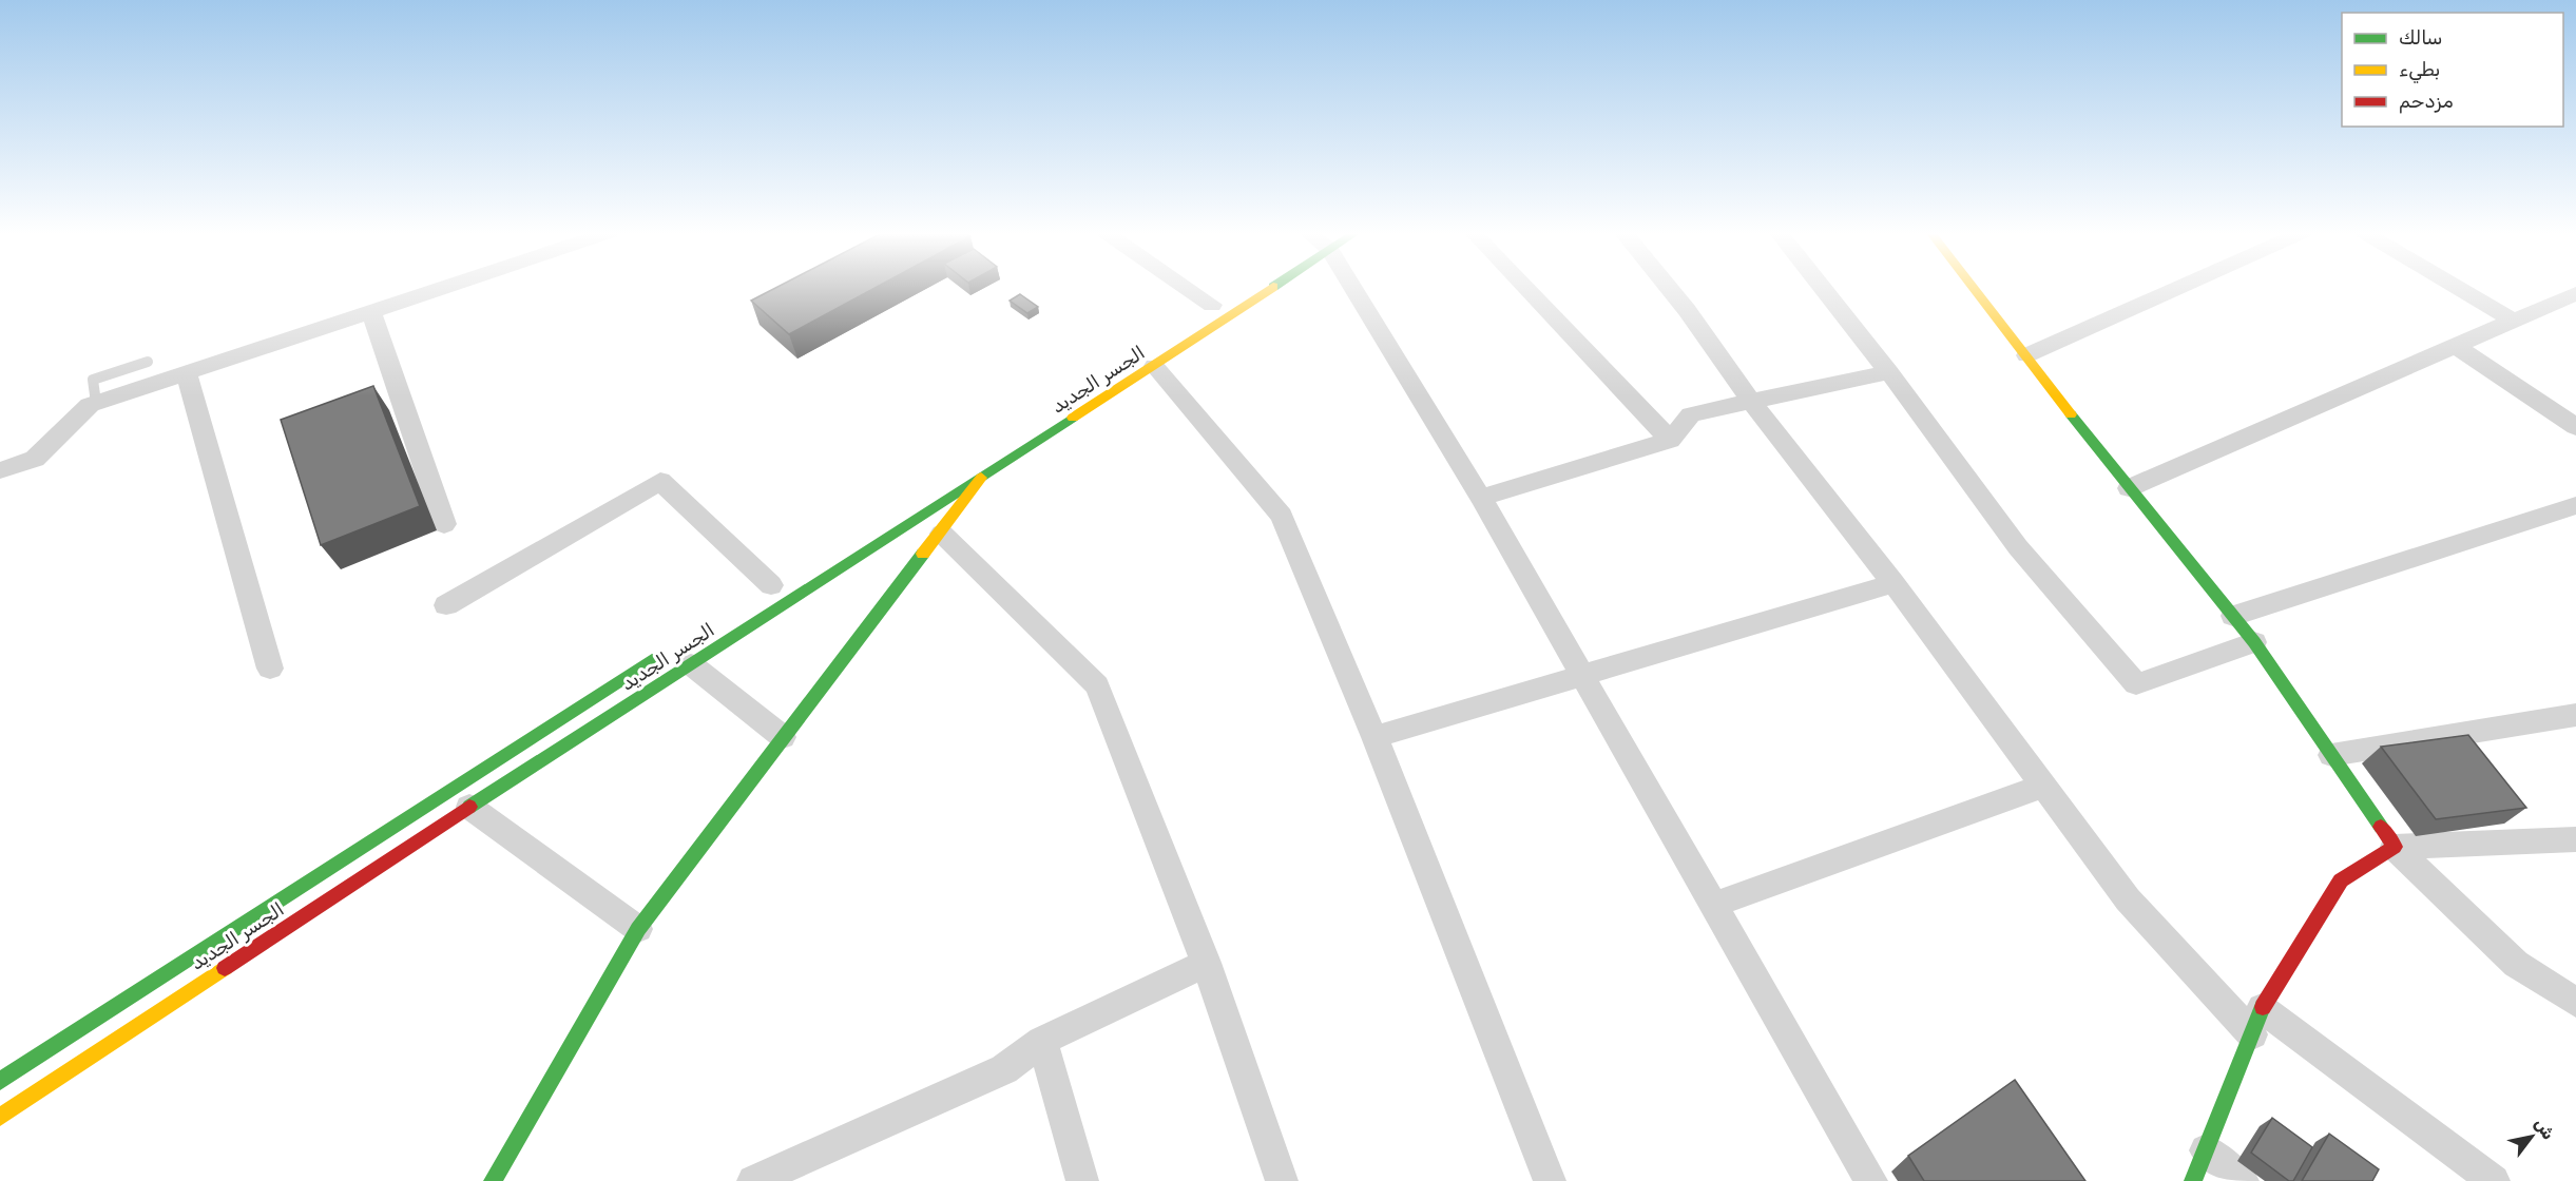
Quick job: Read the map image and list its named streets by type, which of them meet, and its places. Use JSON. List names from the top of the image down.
{
  "streets": {
    "main road": ["الجسر الجديد"]
  },
  "legend": ["سالك", "بطيء", "مزدحم"],
  "north": "top right"
}
